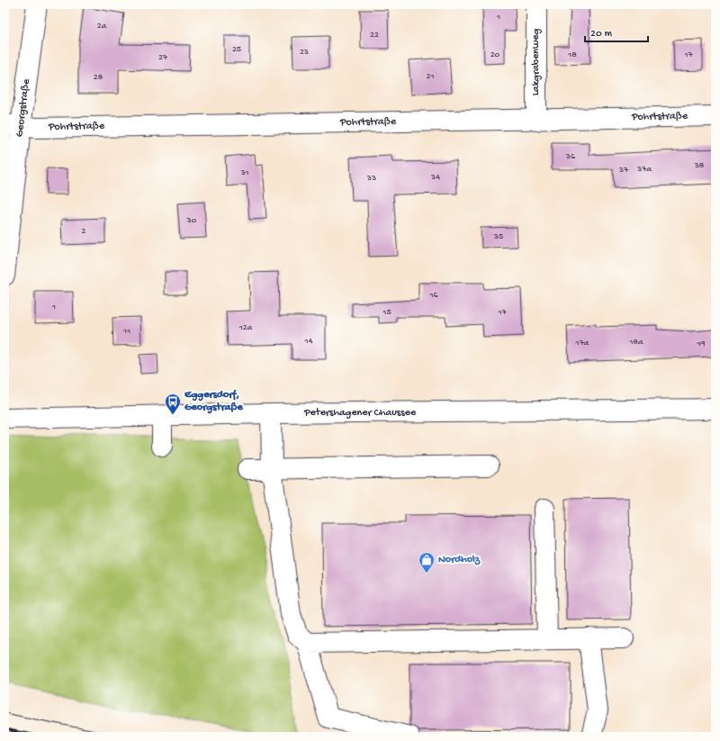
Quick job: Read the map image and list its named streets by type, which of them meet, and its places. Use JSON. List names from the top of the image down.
{
  "streets": {
    "street": [
      "Lakgrabenweg",
      "Georgstraße",
      "Pohrtstraße",
      "Petershagener Chaussee"
    ]
  },
  "crossings": [
    ["Lakgrabenweg", "Pohrtstraße"],
    ["Georgstraße", "Pohrtstraße"]
  ],
  "places": {
    "bus stop": ["Eggersdorf, Georgstraße"],
    "shop": ["Nordholz"]
  },
  "house_numbers": [
    "1",
    "2a",
    "22",
    "25",
    "23",
    "20",
    "18",
    "17",
    "27",
    "21",
    "28",
    "36",
    "38",
    "37a",
    "37",
    "31",
    "34",
    "33",
    "30",
    "2",
    "35",
    "16",
    "1",
    "15",
    "17",
    "12a",
    "11",
    "14",
    "18a",
    "17a",
    "19"
  ],
  "scale_bar": "20 m"
}
